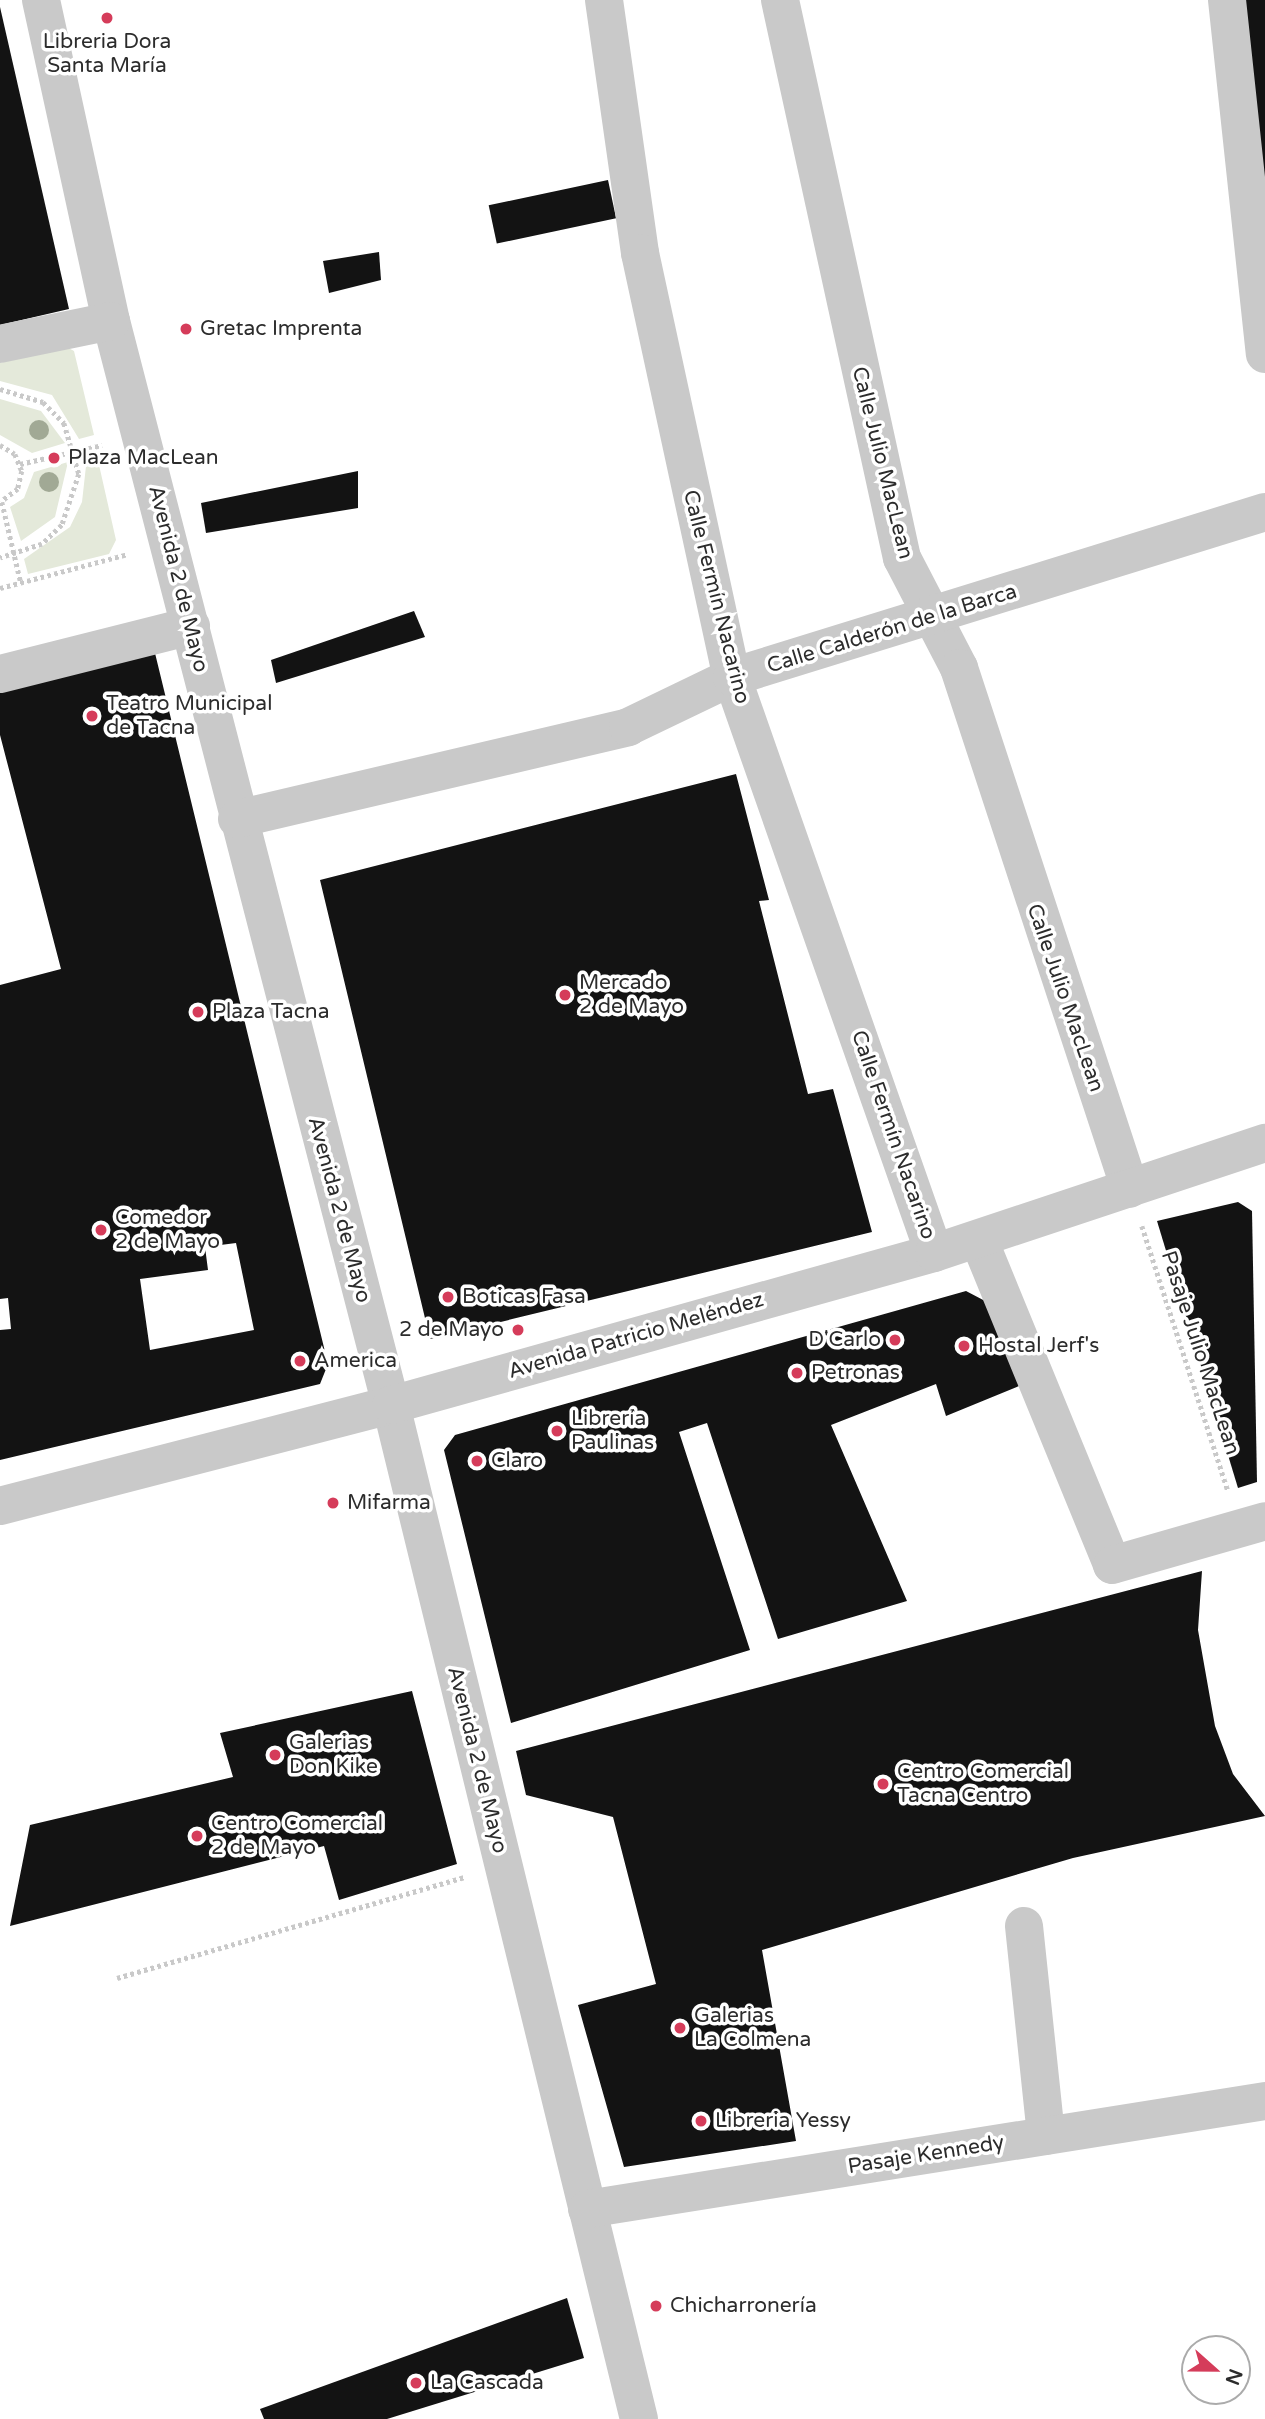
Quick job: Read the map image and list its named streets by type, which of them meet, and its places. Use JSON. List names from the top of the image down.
{
  "streets": {
    "street": [
      "Calle Julio MacLean",
      "Avenida 2 de Mayo",
      "Calle Fermín Nacarino",
      "Calle Calderón de la Barca",
      "Avenida Patricio Meléndez",
      "Pasaje Kennedy"
    ],
    "path": ["Pasaje Julio MacLean"]
  },
  "crossings": [
    ["Calle Julio MacLean", "Calle Calderón de la Barca"],
    ["Calle Julio MacLean", "Avenida Patricio Meléndez"],
    ["Calle Julio MacLean", "Pasaje Julio MacLean"],
    ["Avenida 2 de Mayo", "Calle Calderón de la Barca"],
    ["Avenida 2 de Mayo", "Avenida Patricio Meléndez"],
    ["Avenida 2 de Mayo", "Pasaje Kennedy"],
    ["Calle Fermín Nacarino", "Calle Calderón de la Barca"],
    ["Calle Fermín Nacarino", "Avenida Patricio Meléndez"],
    ["Avenida Patricio Meléndez", "Pasaje Julio MacLean"]
  ],
  "places": [
    "Libreria Dora Santa María",
    "Gretac Imprenta",
    "Plaza MacLean",
    "Teatro Municipal de Tacna",
    "Mercado 2 de Mayo",
    "Plaza Tacna",
    "Comedor 2 de Mayo",
    "Boticas Fasa",
    "2 de Mayo",
    "D'Carlo",
    "Hostal Jerf's",
    "America",
    "Petronas",
    "Librería Paulinas",
    "Claro",
    "Mifarma",
    "Galerias Don Kike",
    "Centro Comercial Tacna Centro",
    "Centro Comercial 2 de Mayo",
    "Galerias La Colmena",
    "Libreria Yessy",
    "Chicharronería",
    "La Cascada"
  ],
  "north": "right"
}
